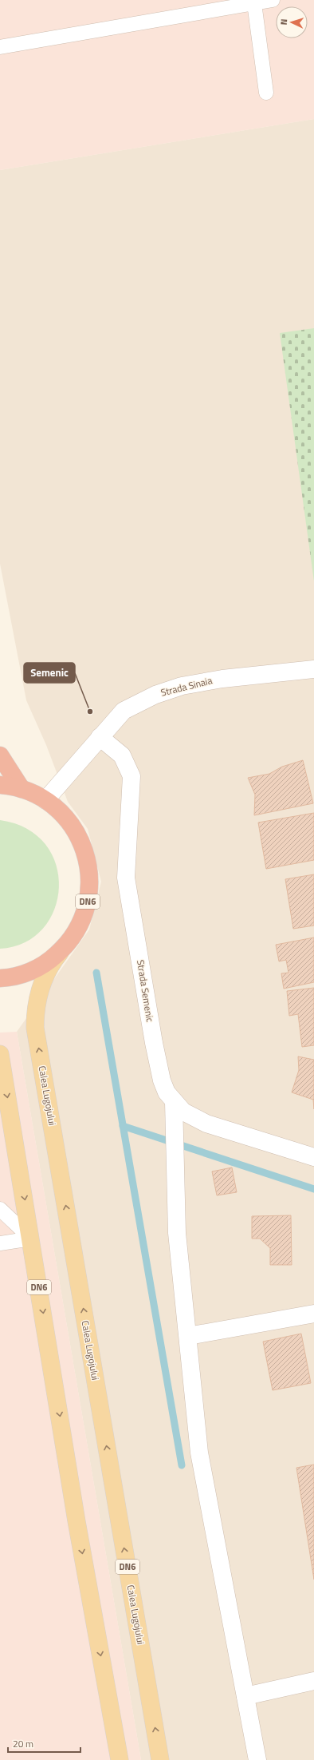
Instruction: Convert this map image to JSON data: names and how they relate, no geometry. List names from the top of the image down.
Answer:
{
  "streets": {
    "highway": ["DN6"],
    "main road": ["Calea Lugojului"],
    "street": ["Strada Sinaia", "Strada Semenic"]
  },
  "crossings": [
    ["Strada Sinaia", "DN6"],
    ["Strada Sinaia", "Strada Semenic"],
    ["DN6", "Calea Lugojului"]
  ],
  "places": ["Semenic"],
  "scale_bar": "20 m",
  "north": "left"
}
